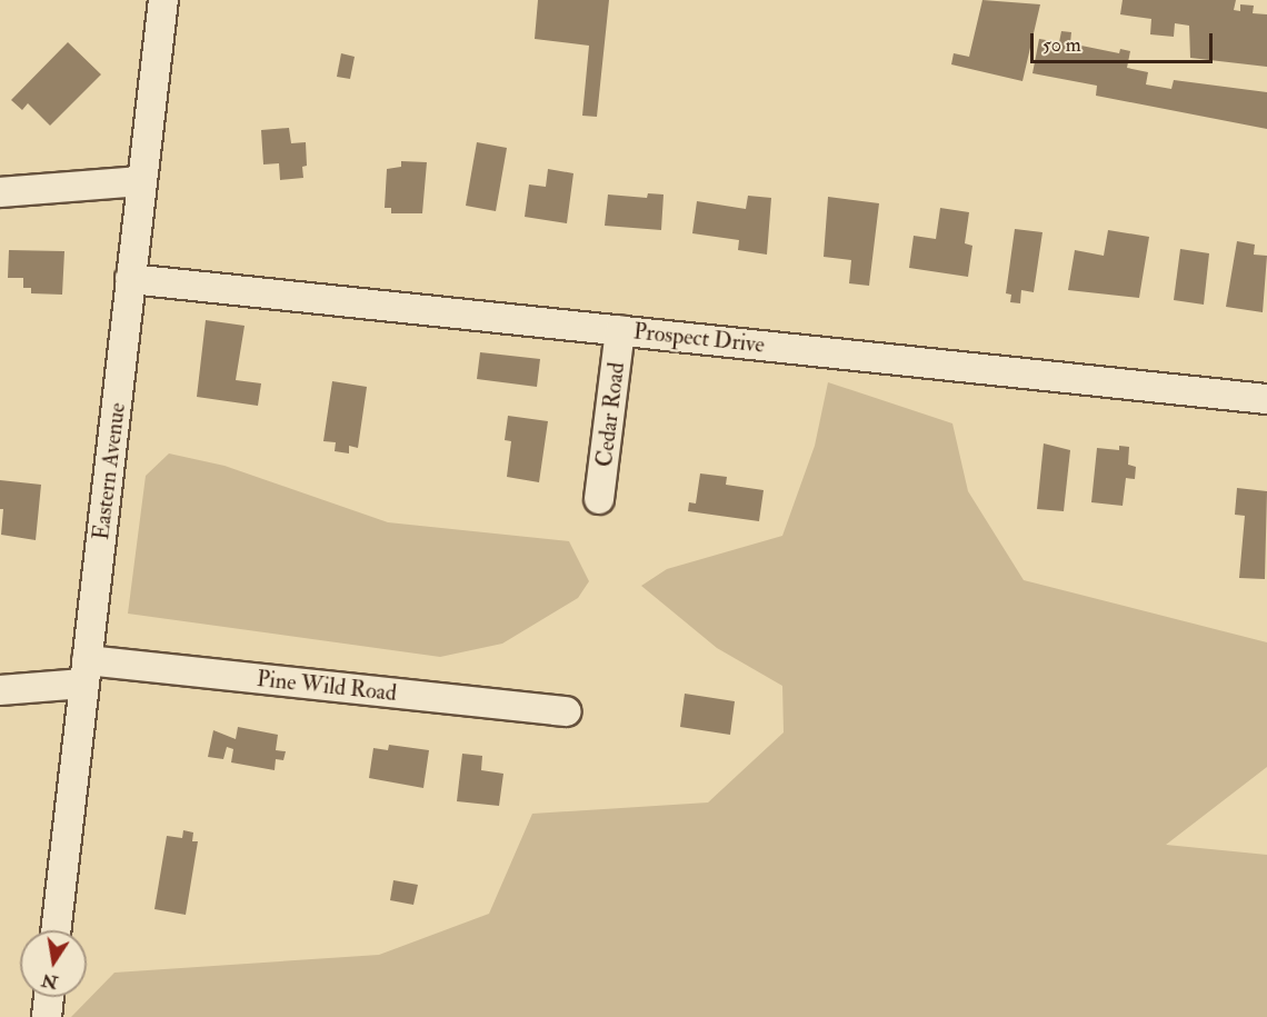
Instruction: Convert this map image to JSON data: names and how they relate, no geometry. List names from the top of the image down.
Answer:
{
  "streets": {
    "street": [
      "Prospect Drive",
      "Cedar Road",
      "Eastern Avenue",
      "Pine Wild Road"
    ]
  },
  "crossings": [
    ["Prospect Drive", "Cedar Road"],
    ["Prospect Drive", "Eastern Avenue"],
    ["Eastern Avenue", "Pine Wild Road"]
  ],
  "scale_bar": "50 m",
  "north": "bottom"
}
